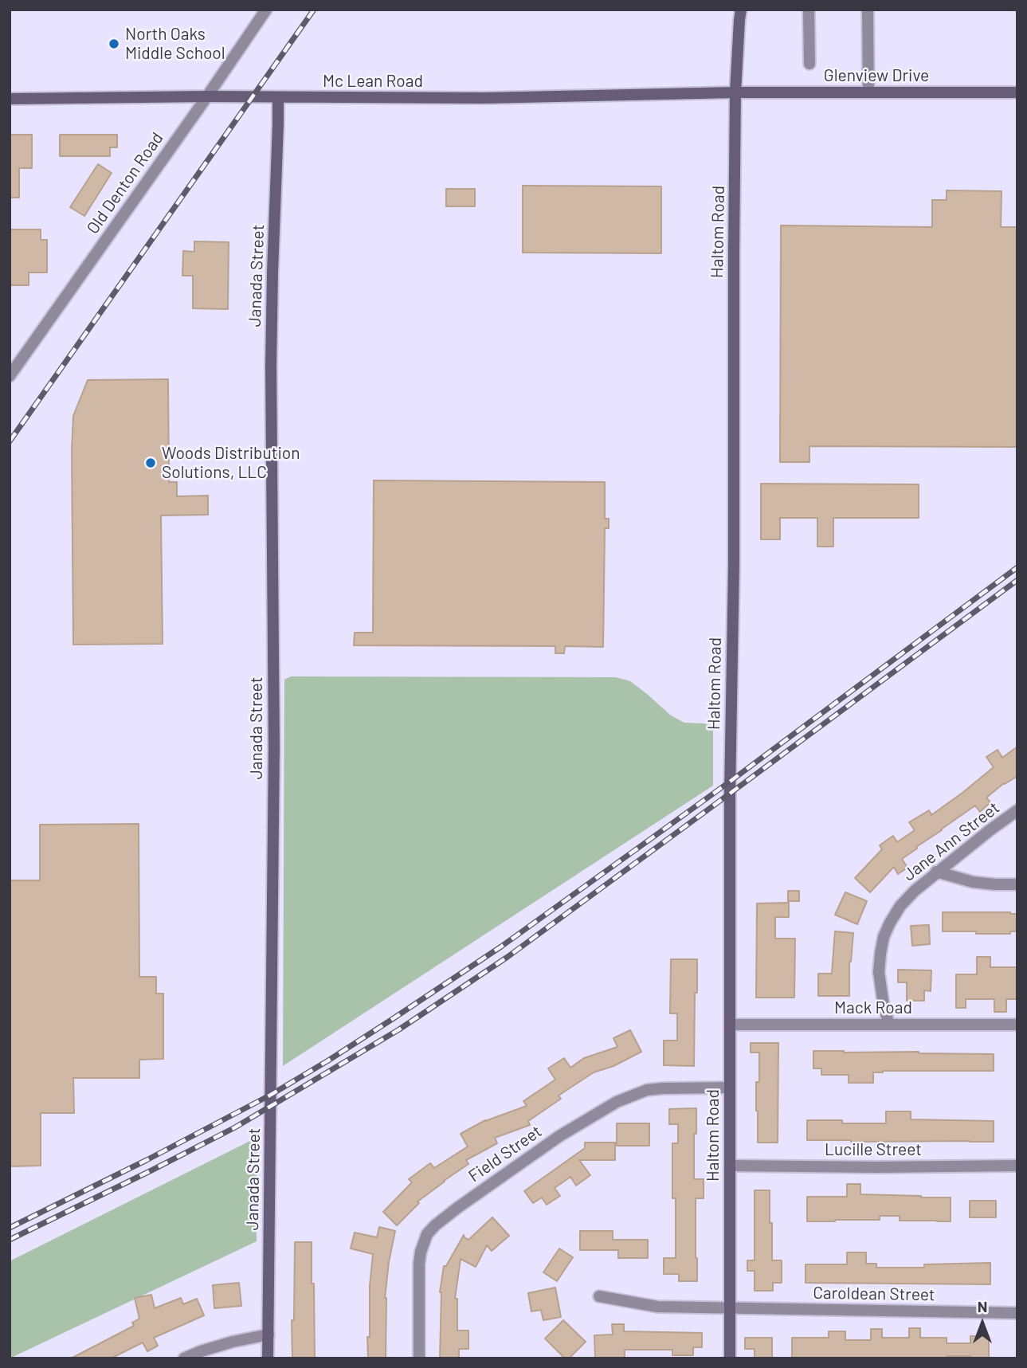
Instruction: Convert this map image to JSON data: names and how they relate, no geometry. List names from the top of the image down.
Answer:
{
  "streets": {
    "main road": [
      "Glenview Drive",
      "Mc Lean Road",
      "Haltom Road",
      "Janada Street"
    ],
    "street": [
      "Old Denton Road",
      "Jane Ann Street",
      "Mack Road",
      "Lucille Street",
      "Field Street",
      "Caroldean Street"
    ]
  },
  "crossings": [
    ["Glenview Drive", "Mc Lean Road"],
    ["Glenview Drive", "Haltom Road"],
    ["Mc Lean Road", "Old Denton Road"],
    ["Mc Lean Road", "Haltom Road"],
    ["Mc Lean Road", "Janada Street"],
    ["Haltom Road", "Mack Road"],
    ["Haltom Road", "Lucille Street"],
    ["Haltom Road", "Field Street"],
    ["Haltom Road", "Caroldean Street"],
    ["Jane Ann Street", "Mack Road"]
  ],
  "places": ["North Oaks Middle School", "Woods Distribution Solutions, LLC"],
  "north": "top"
}
